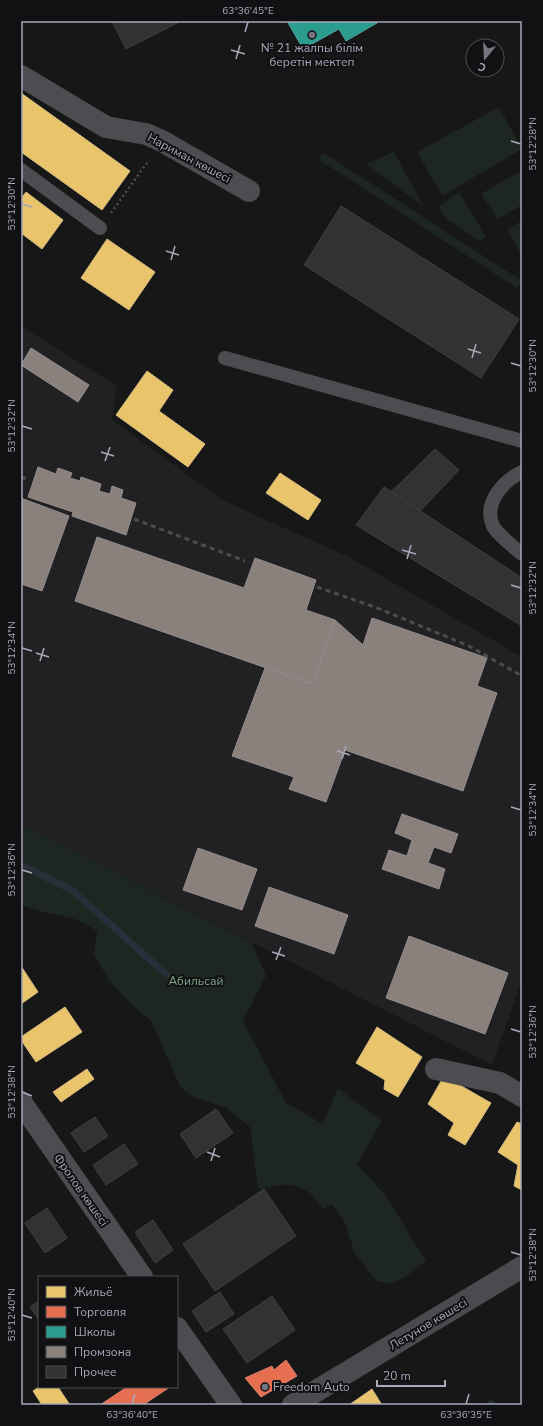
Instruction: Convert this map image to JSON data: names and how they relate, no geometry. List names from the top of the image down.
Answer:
{
  "streets": {
    "street": ["Нариман көшесі", "Фролов көшесі", "Летунов көшесі"]
  },
  "parks": ["Абильсай"],
  "places": ["№ 21 жалпы білім беретін мектеп", "Freedom Auto"],
  "legend": [
    "Жильё",
    "Торговля",
    "Школы",
    "Промзона",
    "Прочее"
  ],
  "scale_bar": "20 m",
  "north": "bottom",
  "coordinates": [
    "63°36'45\"E",
    "53°12'28\"N",
    "53°12'30\"N",
    "53°12'32\"N",
    "53°12'34\"N",
    "53°12'36\"N",
    "53°12'38\"N",
    "53°12'40\"N",
    "63°36'40\"E",
    "63°36'35\"E"
  ]
}
